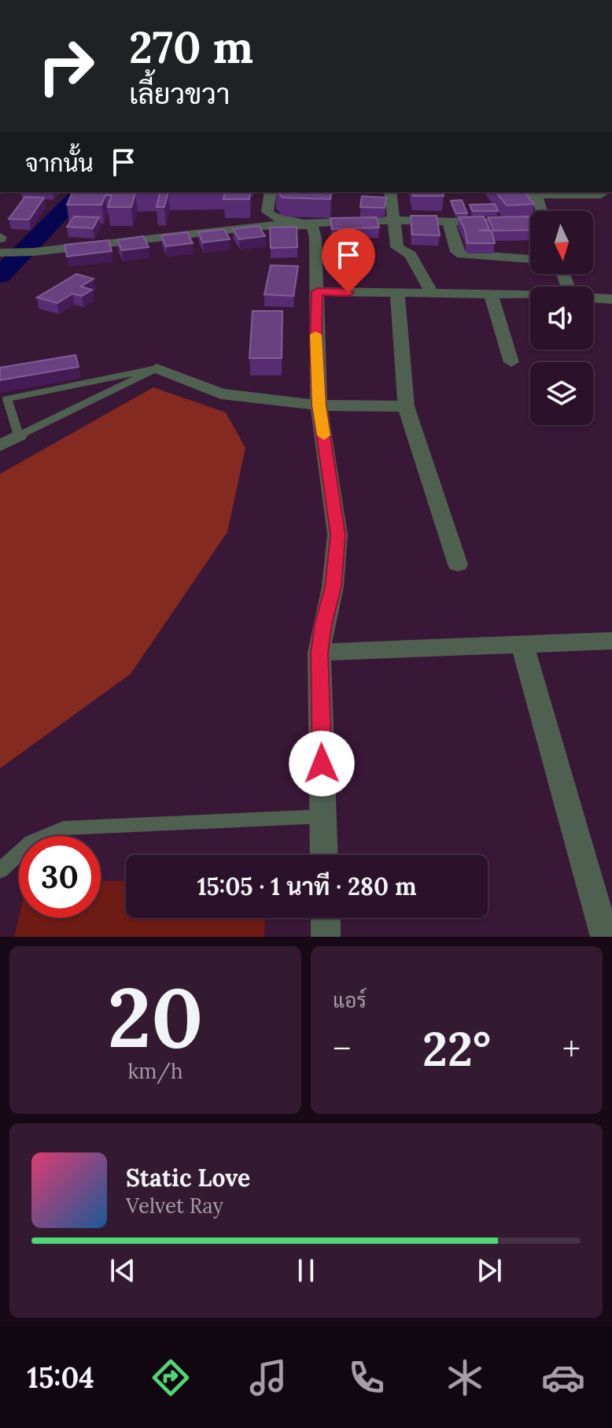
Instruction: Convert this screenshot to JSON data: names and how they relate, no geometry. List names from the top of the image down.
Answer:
{
  "north": "bottom",
  "page": {
    "turn": ["270 m", "เลี้ยวขวา"],
    "then": "จากนั้น",
    "limit": "30",
    "trip": "15:05 · 1 นาที · 280 m",
    "tile": [
      ["20", "km/h"],
      "แอร์"
    ],
    "heat": ["−", "22°", "+"],
    "song": ["Static Love", "Velvet Ray"],
    "tabs": "15:04"
  }
}
